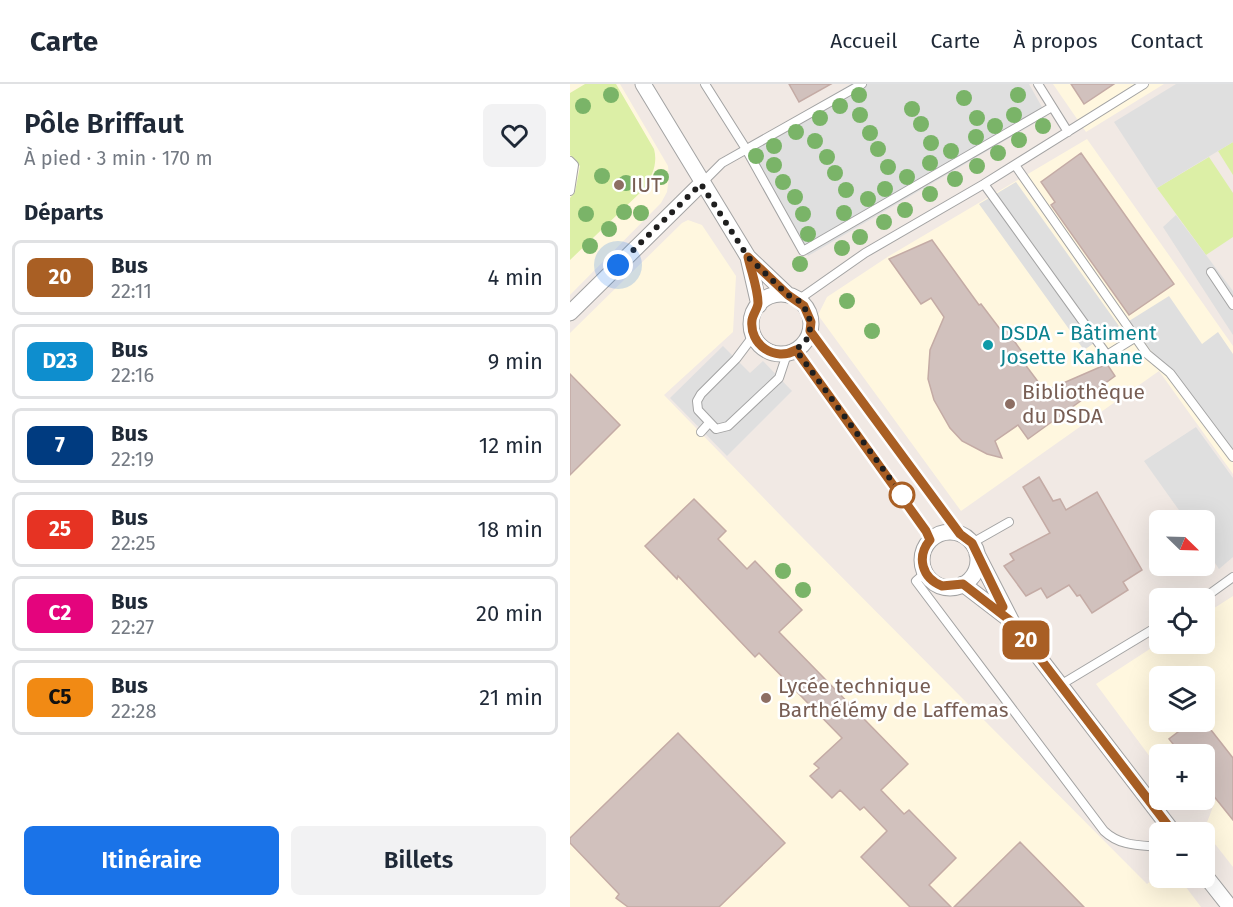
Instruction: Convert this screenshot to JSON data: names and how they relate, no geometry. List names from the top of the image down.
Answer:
{
  "places": [
    "IUT",
    "DSDA - Bâtiment Josette Kahane",
    "Bibliothèque du DSDA",
    "Lycée technique Barthélémy de Laffemas"
  ],
  "lines": ["bus line 20"],
  "north": "bottom right",
  "page": {
    "header": "Carte",
    "nav": [
      "Accueil",
      "Carte",
      "À propos",
      "Contact"
    ],
    "heading": [
      ["Pôle Briffaut", "À pied · 3 min · 170 m"],
      "Départs"
    ],
    "on_map": "20",
    "list": [
      {
        "mark": "20",
        "name": "Bus",
        "note": "22:11",
        "value": "4 min"
      },
      {
        "mark": "D23",
        "name": "Bus",
        "note": "22:16",
        "value": "9 min"
      },
      {
        "mark": "7",
        "name": "Bus",
        "note": "22:19",
        "value": "12 min"
      },
      {
        "mark": "25",
        "name": "Bus",
        "note": "22:25",
        "value": "18 min"
      },
      {
        "mark": "C2",
        "name": "Bus",
        "note": "22:27",
        "value": "20 min"
      },
      {
        "mark": "C5",
        "name": "Bus",
        "note": "22:28",
        "value": "21 min"
      }
    ],
    "map_buttons": ["+", "−"],
    "buttons": ["Itinéraire", "Billets"]
  }
}
